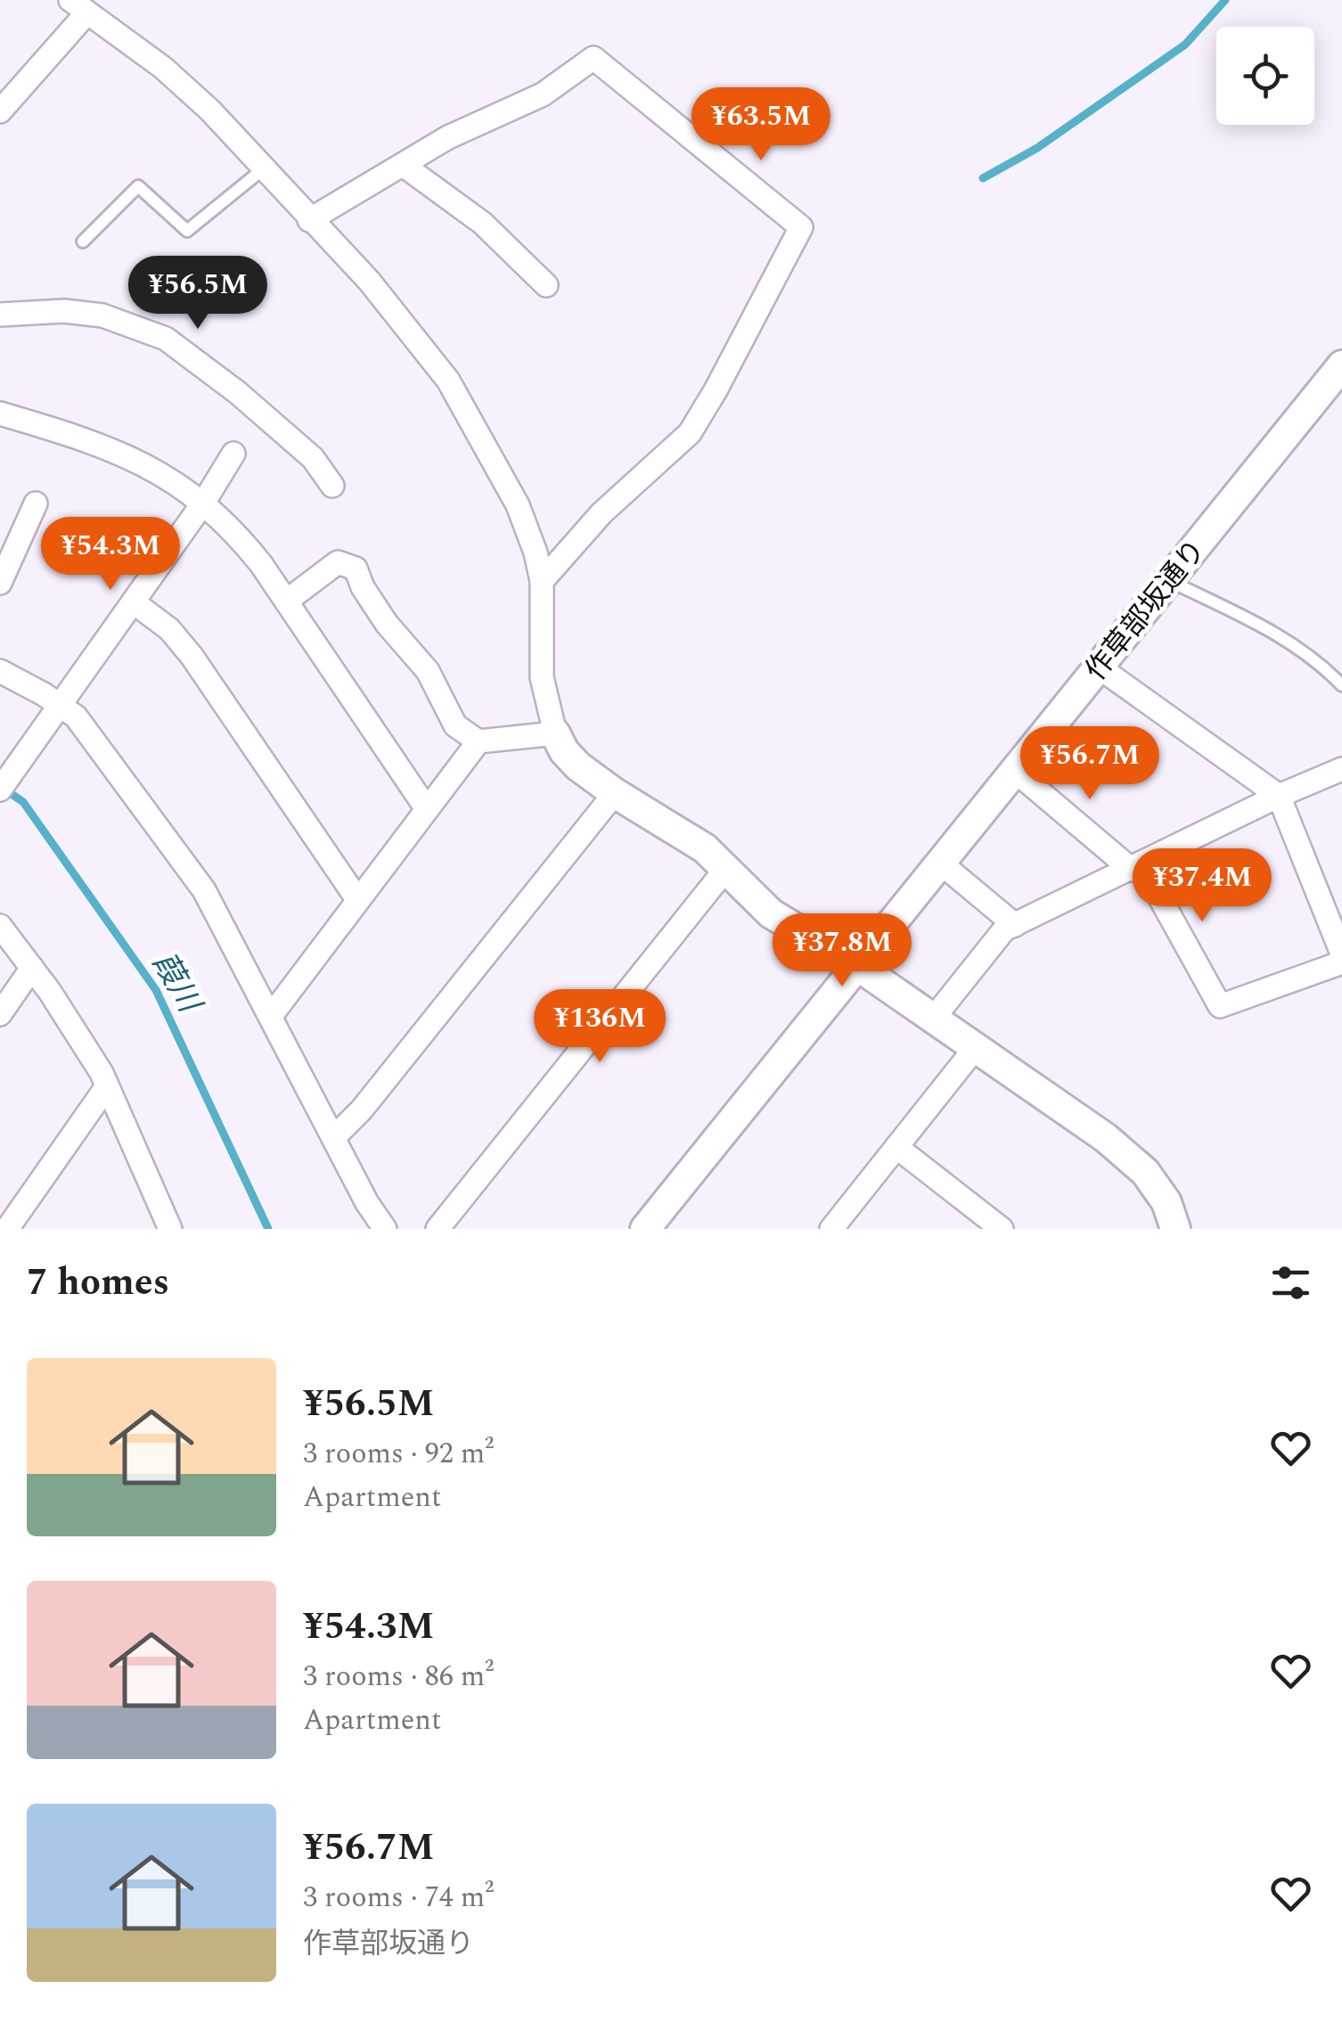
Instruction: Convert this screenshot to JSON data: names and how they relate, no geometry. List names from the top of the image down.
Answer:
{
  "streets": {
    "street": ["作草部坂通り"]
  },
  "water": ["葭川"],
  "page": {
    "price": [
      "¥63.5M",
      "¥56.5M",
      "¥54.3M",
      "¥56.7M",
      "¥37.4M",
      "¥37.8M",
      "¥136M"
    ],
    "heading": "7 homes",
    "list": [
      {
        "name": "¥56.5M",
        "note": "3 rooms · 92 m² · Apartment"
      },
      {
        "name": "¥54.3M",
        "note": "3 rooms · 86 m² · Apartment"
      },
      {
        "name": "¥56.7M",
        "note": "3 rooms · 74 m² · 作草部坂通り"
      }
    ]
  }
}
